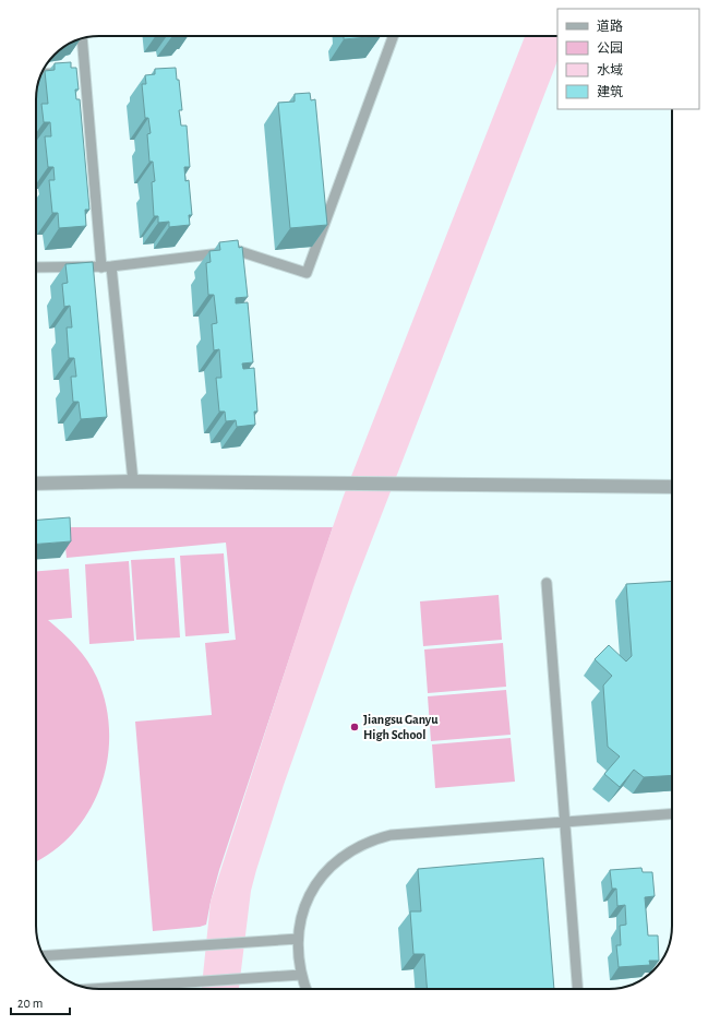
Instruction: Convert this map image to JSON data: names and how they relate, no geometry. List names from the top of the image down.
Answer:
{
  "places": ["Jiangsu Ganyu High School"],
  "legend": [
    "道路",
    "公园",
    "水域",
    "建筑"
  ],
  "scale_bar": "20 m"
}
